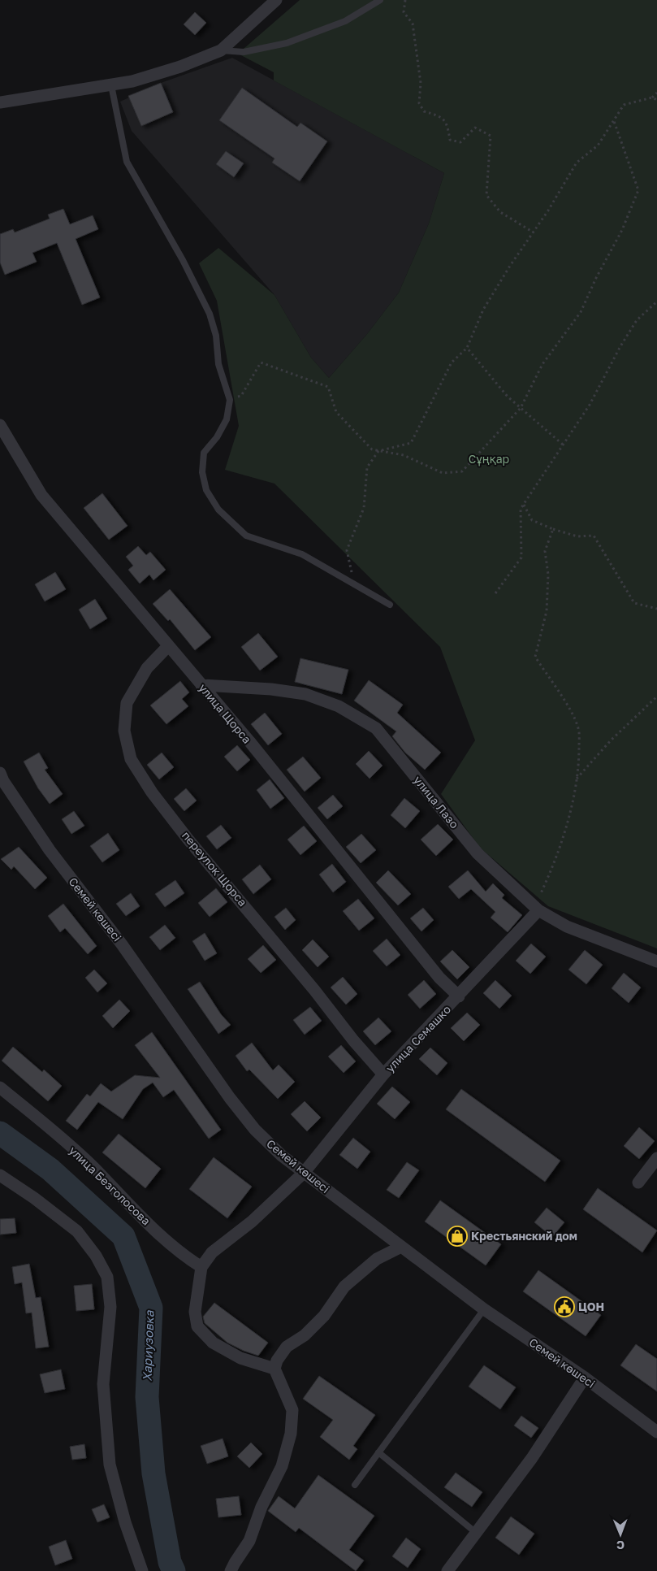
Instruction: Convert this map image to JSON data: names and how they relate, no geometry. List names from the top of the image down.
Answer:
{
  "streets": {
    "street": [
      "улица Щорса",
      "улица Лазо",
      "переулок Щорса",
      "Семей көшесі",
      "улица Семашко",
      "улица Безголосова"
    ]
  },
  "crossings": [
    ["улица Щорса", "улица Лазо"],
    ["улица Щорса", "переулок Щорса"],
    ["улица Щорса", "улица Семашко"],
    ["улица Лазо", "улица Семашко"],
    ["переулок Щорса", "улица Семашко"],
    ["Семей көшесі", "улица Семашко"]
  ],
  "water": ["Хариузовка"],
  "parks": ["Сұңқар"],
  "places": {
    "shop": ["Крестьянский дом"],
    "public building": ["ЦОН"]
  },
  "north": "bottom"
}
